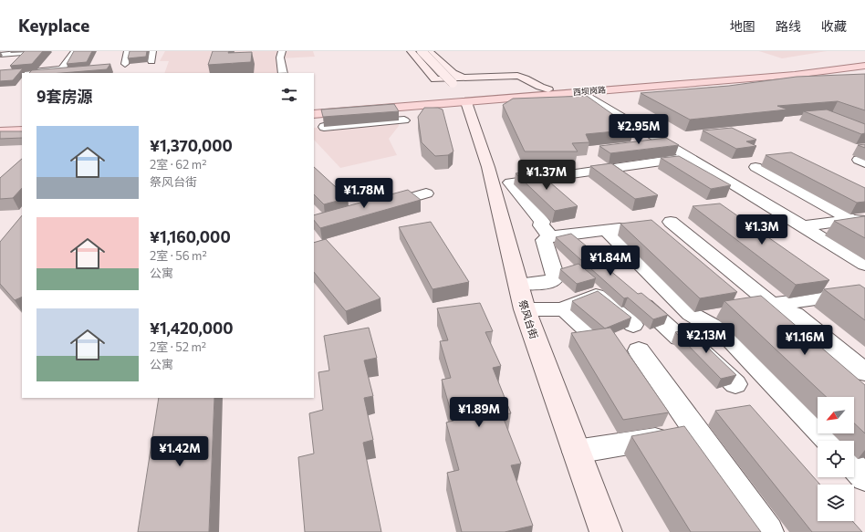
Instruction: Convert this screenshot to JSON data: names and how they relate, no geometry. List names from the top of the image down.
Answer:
{
  "streets": {
    "main road": ["西坝岗路", "祭风台街"]
  },
  "crossings": [
    ["西坝岗路", "祭风台街"]
  ],
  "north": "bottom left",
  "page": {
    "header": "Keyplace",
    "nav": ["地图", "路线", "收藏"],
    "heading": "9套房源",
    "price": [
      "¥2.95M",
      "¥1.37M",
      "¥1.78M",
      "¥1.3M",
      "¥1.84M",
      "¥2.13M",
      "¥1.16M",
      "¥1.89M",
      "¥1.42M"
    ],
    "list": [
      {
        "name": "¥1,370,000",
        "note": "2室 · 62 m² · 祭风台街"
      },
      {
        "name": "¥1,160,000",
        "note": "2室 · 56 m² · 公寓"
      },
      {
        "name": "¥1,420,000",
        "note": "2室 · 52 m² · 公寓"
      }
    ]
  }
}
